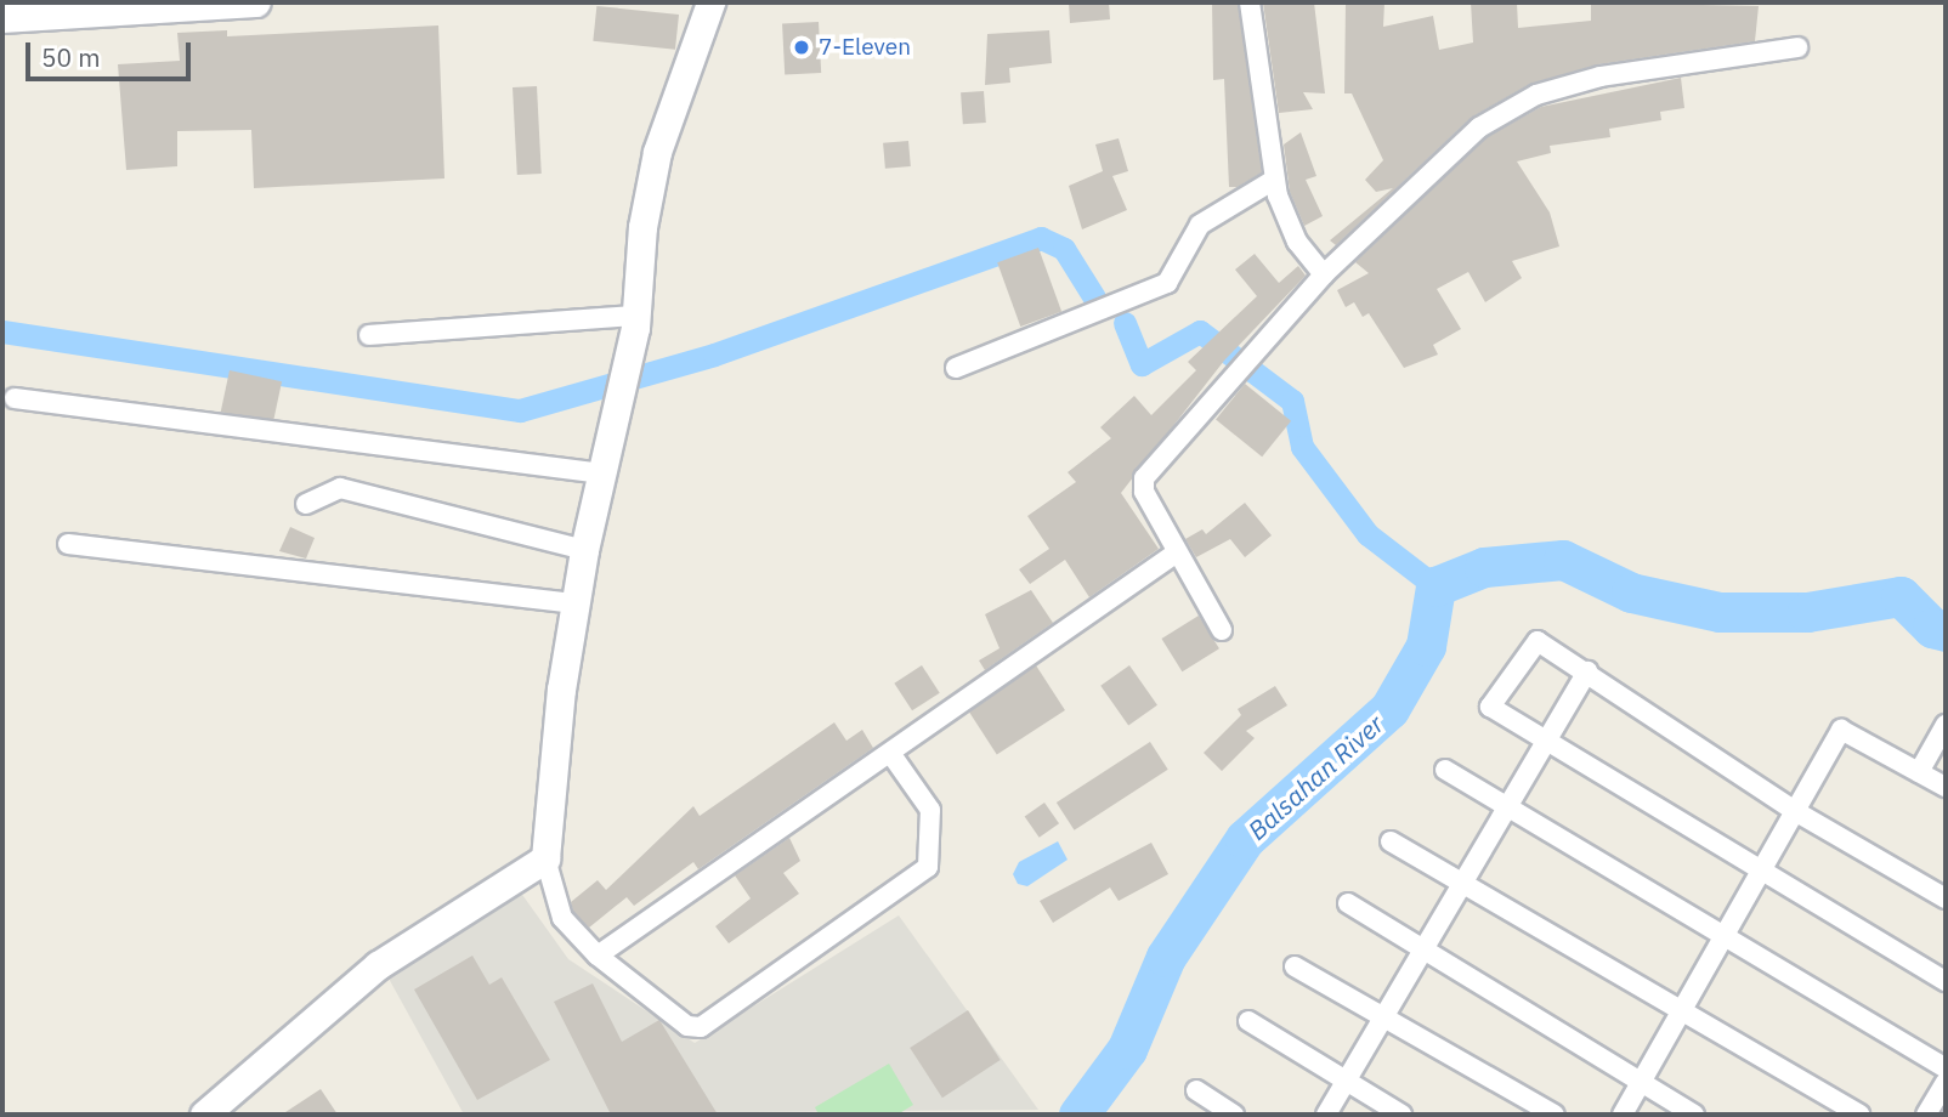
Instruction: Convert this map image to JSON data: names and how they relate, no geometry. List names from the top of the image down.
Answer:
{
  "water": ["Balsahan River"],
  "places": ["7-Eleven"],
  "scale_bar": "50 m"
}
